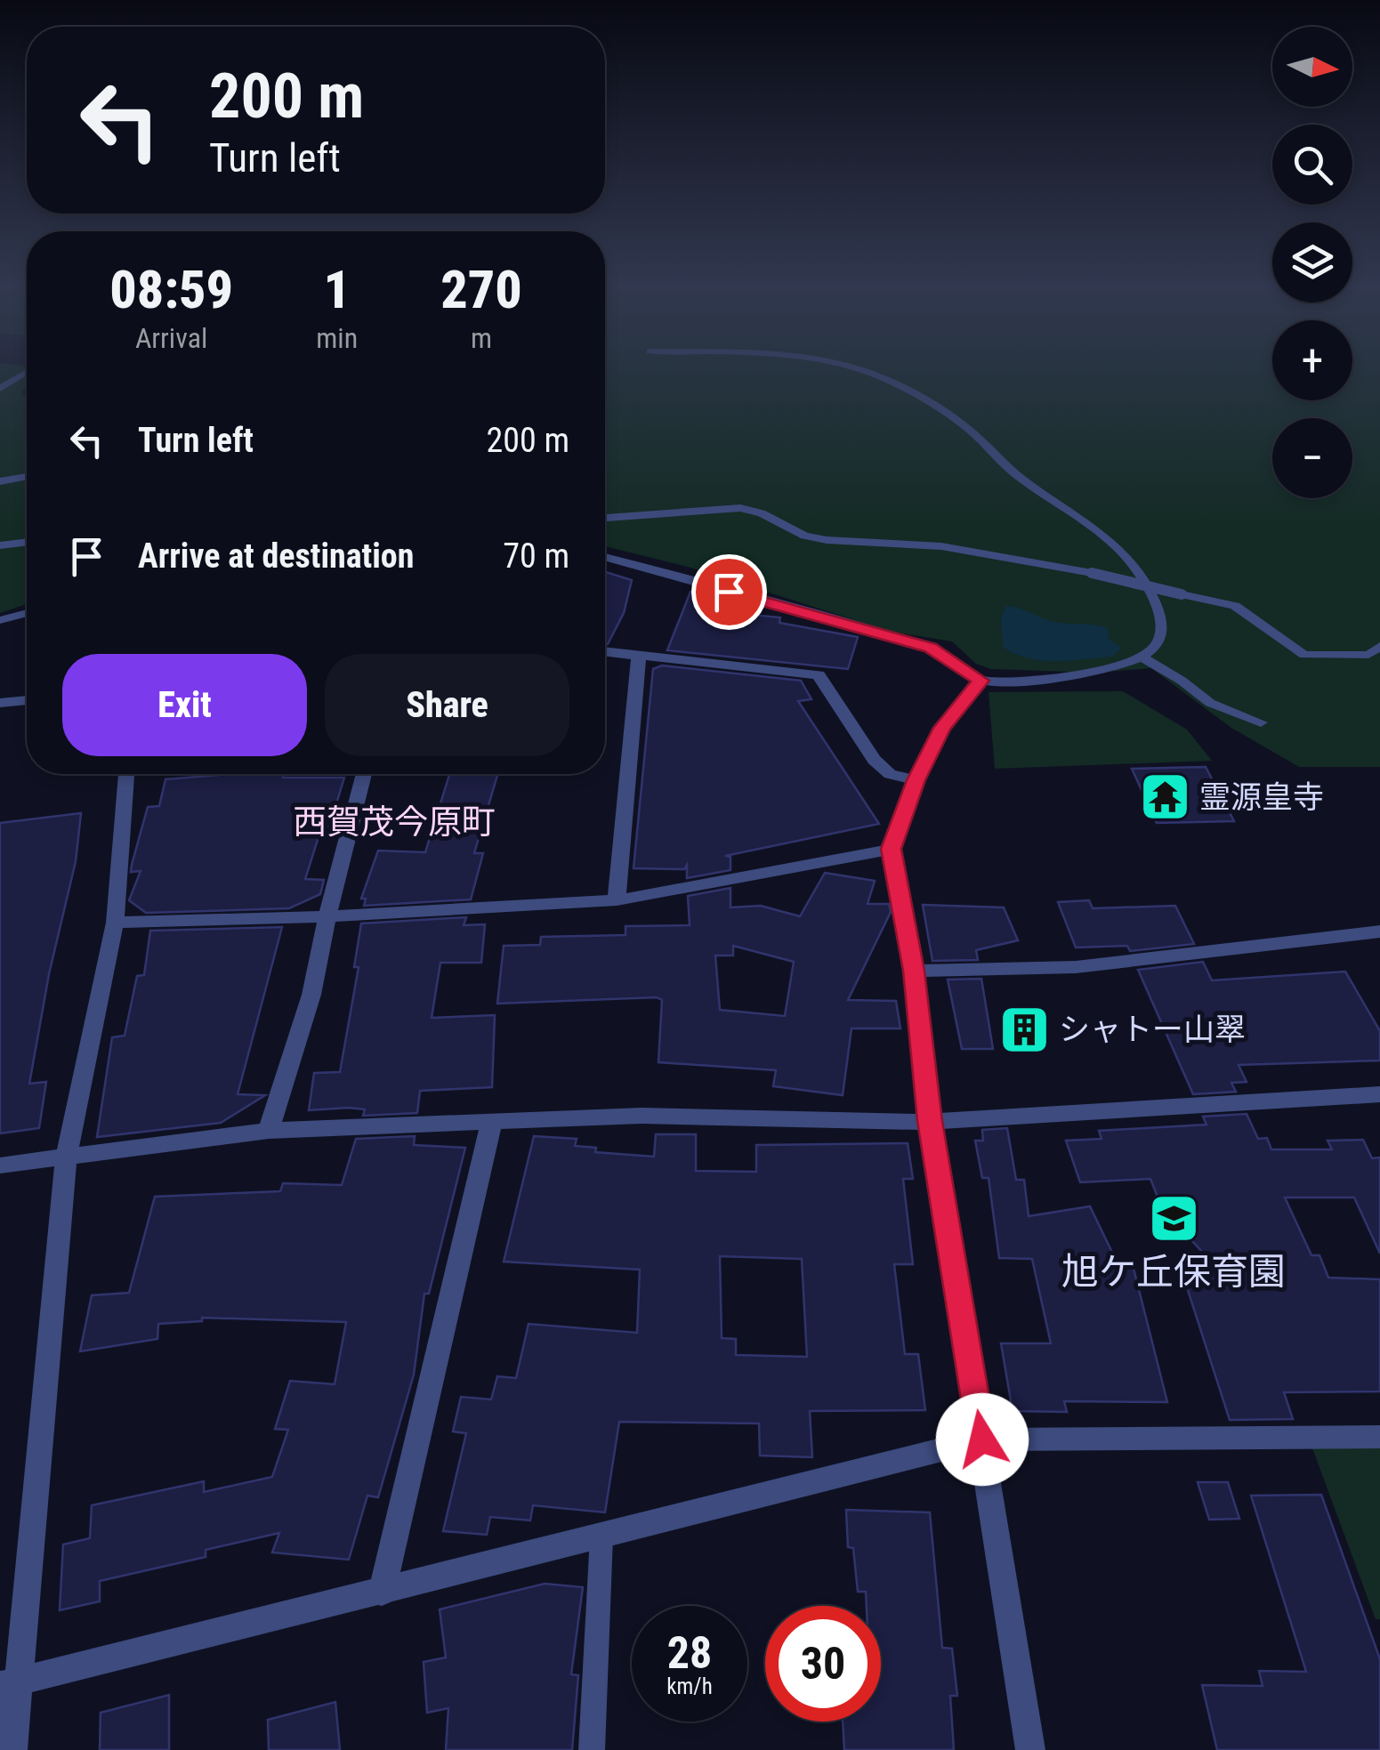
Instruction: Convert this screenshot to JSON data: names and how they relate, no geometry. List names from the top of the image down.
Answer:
{
  "districts": ["西賀茂今原町"],
  "places": {
    "temple": ["霊源皇寺"],
    "building": ["シャトー山翠"],
    "school or university": ["旭ケ丘保育園"]
  },
  "north": "right",
  "page": {
    "map_buttons": ["+", "−"],
    "turn": ["200 m", "Turn left"],
    "eta": [
      "08:59",
      "Arrival",
      "1",
      "min",
      "270",
      "m"
    ],
    "list": [
      {
        "name": "Turn left",
        "value": "200 m"
      },
      {
        "name": "Arrive at destination",
        "value": "70 m"
      }
    ],
    "buttons": ["Exit", "Share"],
    "speed": "28 km/h",
    "limit": "30"
  }
}
